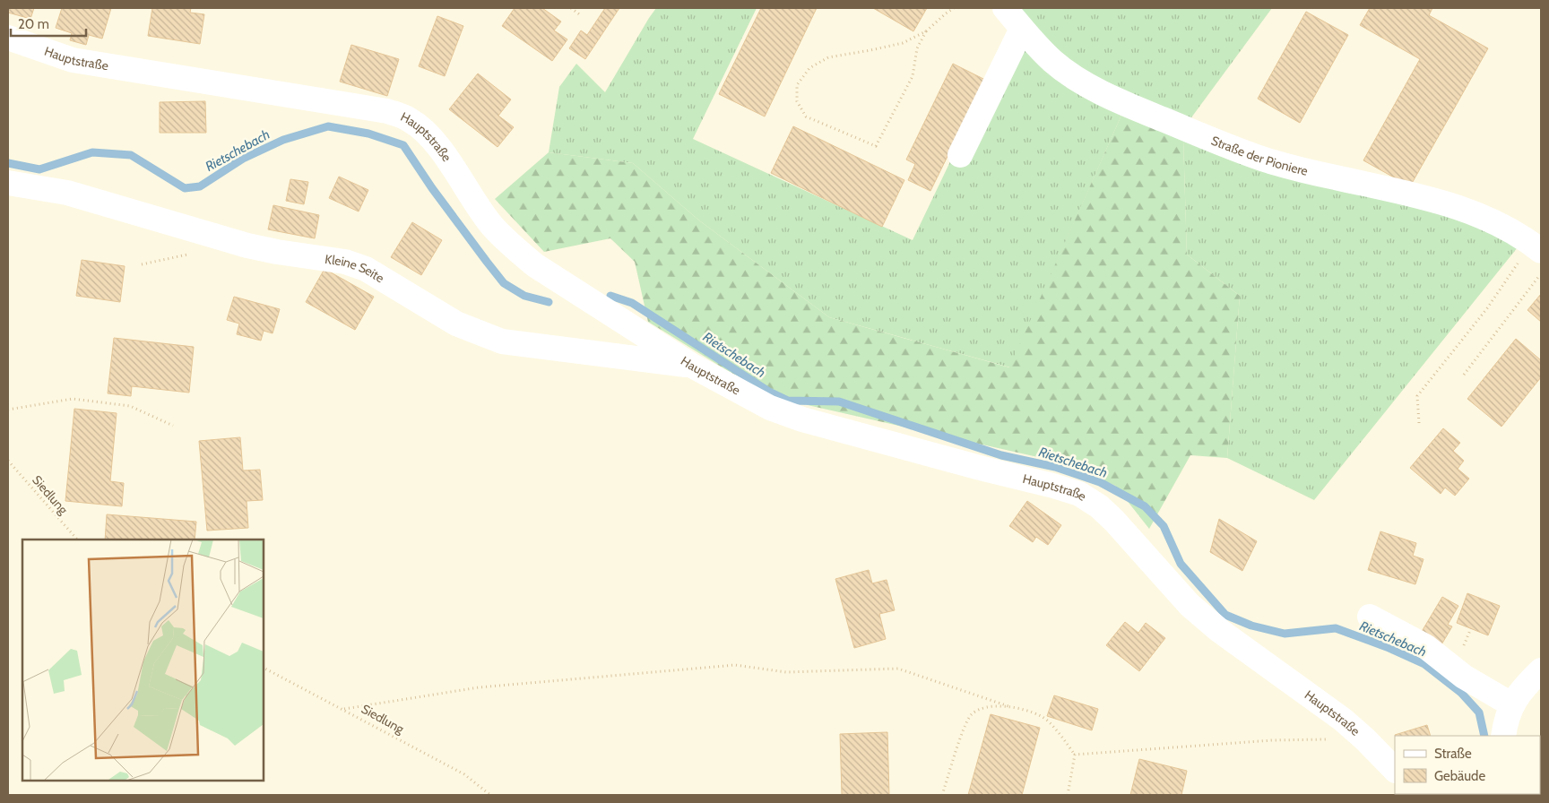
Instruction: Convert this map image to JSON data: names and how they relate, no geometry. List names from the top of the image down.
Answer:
{
  "streets": {
    "street": ["Hauptstraße", "Straße der Pioniere", "Kleine Seite"],
    "path": ["Siedlung"]
  },
  "crossings": [
    ["Hauptstraße", "Kleine Seite"]
  ],
  "water": ["Rietschebach"],
  "legend": ["Straße", "Gebäude"],
  "scale_bar": "20 m"
}
